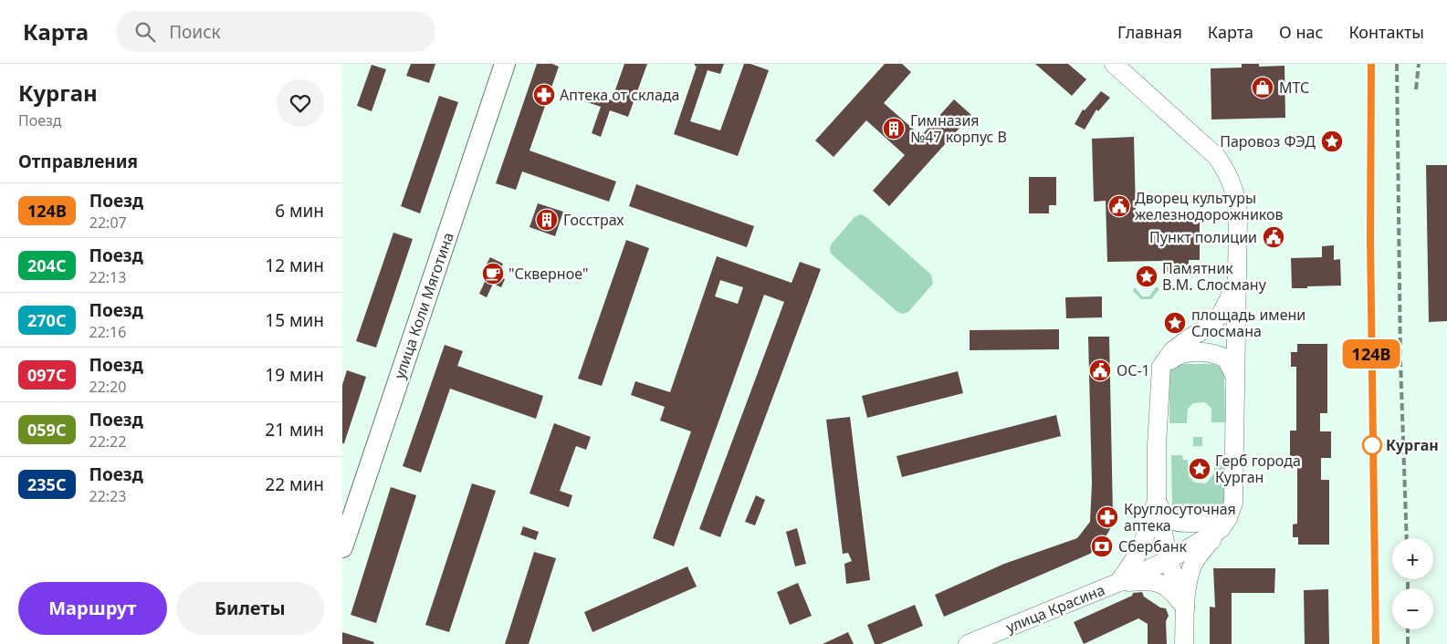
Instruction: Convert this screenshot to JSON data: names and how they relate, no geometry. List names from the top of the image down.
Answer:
{
  "streets": {
    "main road": ["улица Коли Мяготина", "улица Красина"]
  },
  "places": {
    "shop": ["МТС"],
    "pharmacy": ["Аптека от склада", "Круглосуточная аптека"],
    "building": ["Гимназия №47 корпус В", "Госстрах"],
    "place": [
      "Паровоз ФЭД",
      "Памятник В.М. Слосману",
      "площадь имени Слосмана",
      "Герб города Курган"
    ],
    "public building": ["Дворец культуры железнодорожников", "Пункт полиции", "ОС-1"],
    "cafe": ["\"Скверное\""],
    "other": ["Курган"],
    "bank": ["Сбербанк"]
  },
  "page": {
    "header": "Карта",
    "search": "Поиск",
    "nav": [
      "Главная",
      "Карта",
      "О нас",
      "Контакты"
    ],
    "heading": [
      ["Курган", "Поезд"],
      "Отправления"
    ],
    "on_map": "124В",
    "list": [
      {
        "mark": "124В",
        "name": "Поезд",
        "note": "22:07",
        "value": "6 мин"
      },
      {
        "mark": "204С",
        "name": "Поезд",
        "note": "22:13",
        "value": "12 мин"
      },
      {
        "mark": "270С",
        "name": "Поезд",
        "note": "22:16",
        "value": "15 мин"
      },
      {
        "mark": "097С",
        "name": "Поезд",
        "note": "22:20",
        "value": "19 мин"
      },
      {
        "mark": "059С",
        "name": "Поезд",
        "note": "22:22",
        "value": "21 мин"
      },
      {
        "mark": "235С",
        "name": "Поезд",
        "note": "22:23",
        "value": "22 мин"
      }
    ],
    "map_buttons": ["+", "−"],
    "buttons": ["Маршрут", "Билеты"]
  }
}
